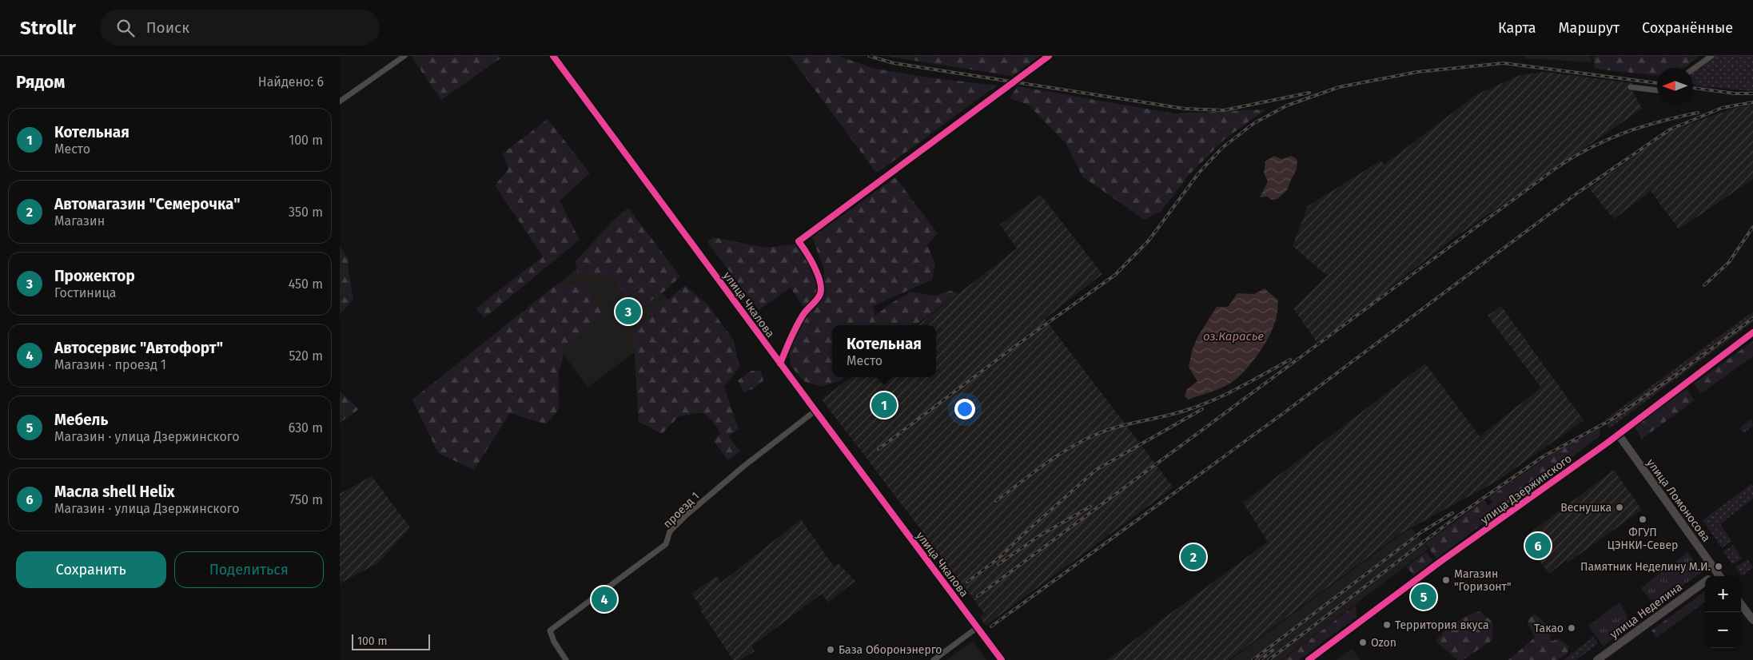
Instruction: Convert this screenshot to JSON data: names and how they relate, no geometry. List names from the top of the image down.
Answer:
{
  "streets": {
    "street": [
      "улица Чкалова",
      "улица Дзержинского",
      "улица Ломоносова",
      "проезд 1",
      "улица Неделина"
    ]
  },
  "crossings": [
    ["улица Чкалова", "проезд 1"],
    ["улица Дзержинского", "улица Ломоносова"],
    ["улица Ломоносова", "улица Неделина"]
  ],
  "water": ["оз.Карасье"],
  "places": [
    "Веснушка",
    "ФГУП ЦЭНКИ-Север",
    "Памятник Неделину М.И.",
    "Магазин \"Горизонт\"",
    "Территория вкуса",
    "Такао",
    "Ozon",
    "База Оборонэнерго"
  ],
  "scale_bar": "100 m",
  "north": "left",
  "page": {
    "header": "Strollr",
    "search": "Поиск",
    "nav": ["Карта", "Маршрут", "Сохранённые"],
    "heading": ["Рядом", "Найдено: 6"],
    "list": [
      {
        "mark": "1",
        "name": "Котельная",
        "note": "Место",
        "value": "100 m"
      },
      {
        "mark": "2",
        "name": "Автомагазин \"Семерочка\"",
        "note": "Магазин",
        "value": "350 m"
      },
      {
        "mark": "3",
        "name": "Прожектор",
        "note": "Гостиница",
        "value": "450 m"
      },
      {
        "mark": "4",
        "name": "Автосервис \"Автофорт\"",
        "note": "Магазин · проезд 1",
        "value": "520 m"
      },
      {
        "mark": "5",
        "name": "Мебель",
        "note": "Магазин · улица Дзержинского",
        "value": "630 m"
      },
      {
        "mark": "6",
        "name": "Масла shell Helix",
        "note": "Магазин · улица Дзержинского",
        "value": "750 m"
      }
    ],
    "pins": [
      "3",
      "1",
      "6",
      "2",
      "5",
      "4"
    ],
    "popup": ["Котельная", "Место"],
    "buttons": ["Сохранить", "Поделиться"],
    "map_buttons": ["+", "−"],
    "scale": "100 m"
  }
}
